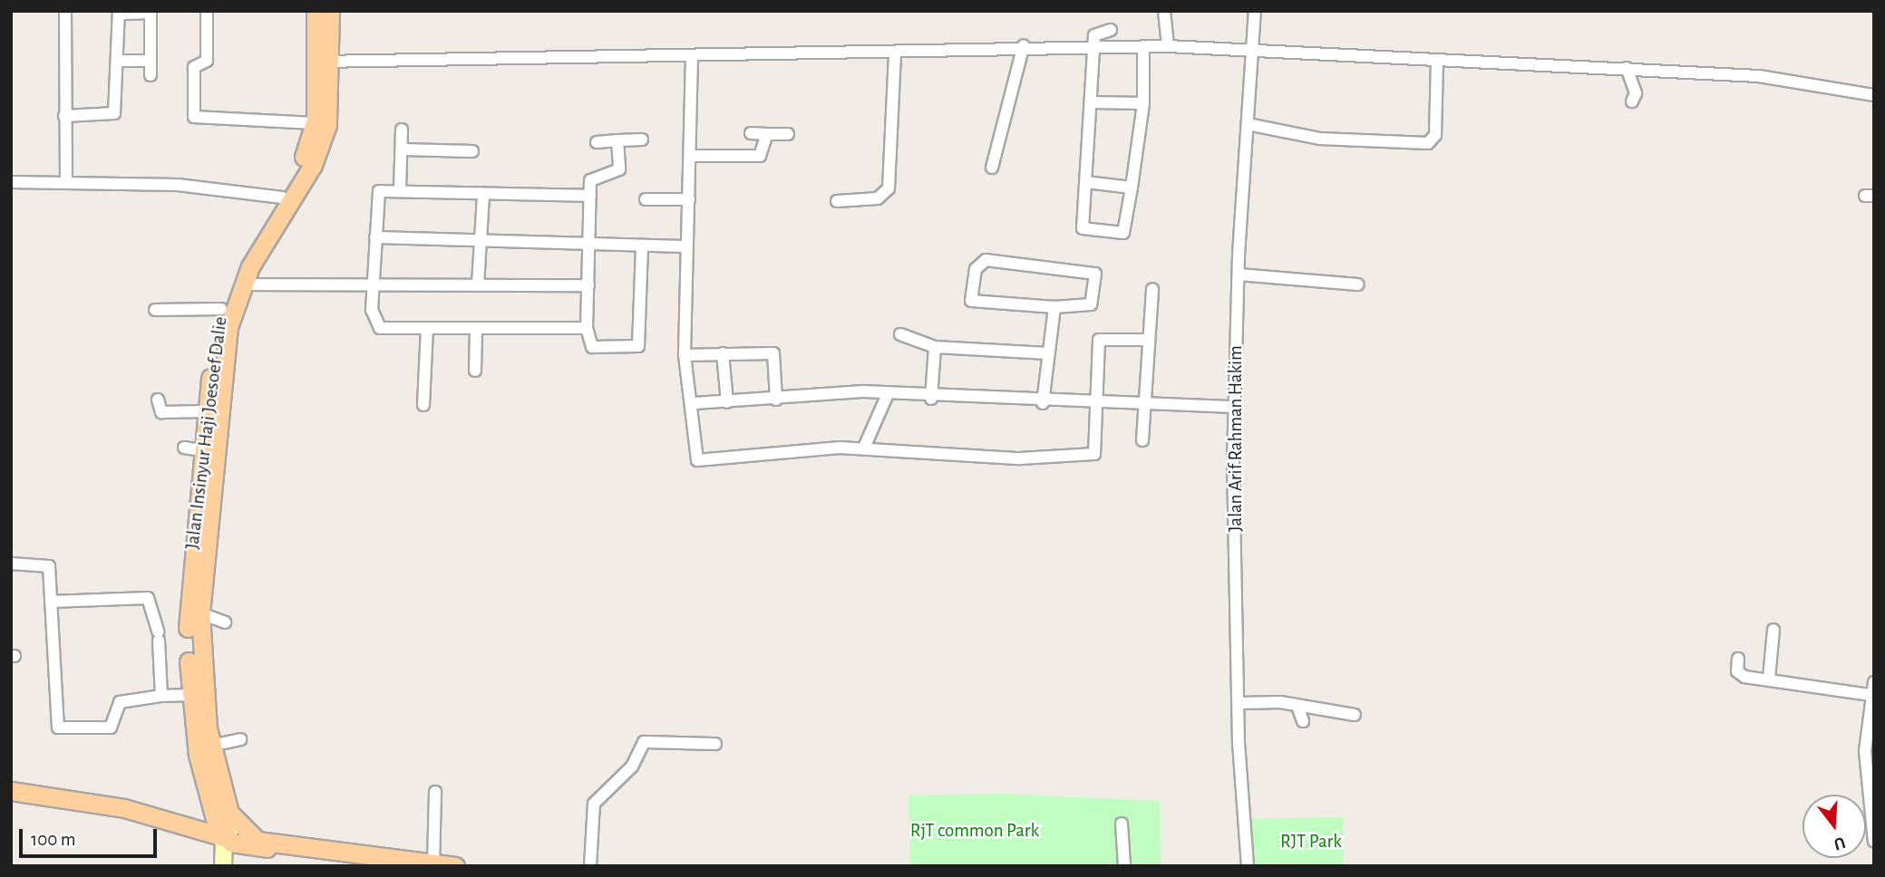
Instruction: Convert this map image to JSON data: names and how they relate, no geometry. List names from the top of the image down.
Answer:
{
  "streets": {
    "main road": ["Jalan Insinyur Haji Joesoef Dalie"],
    "street": ["Jalan Arif Rahman Hakim"]
  },
  "parks": ["RjT common Park", "RJT Park"],
  "scale_bar": "100 m",
  "north": "bottom"
}
